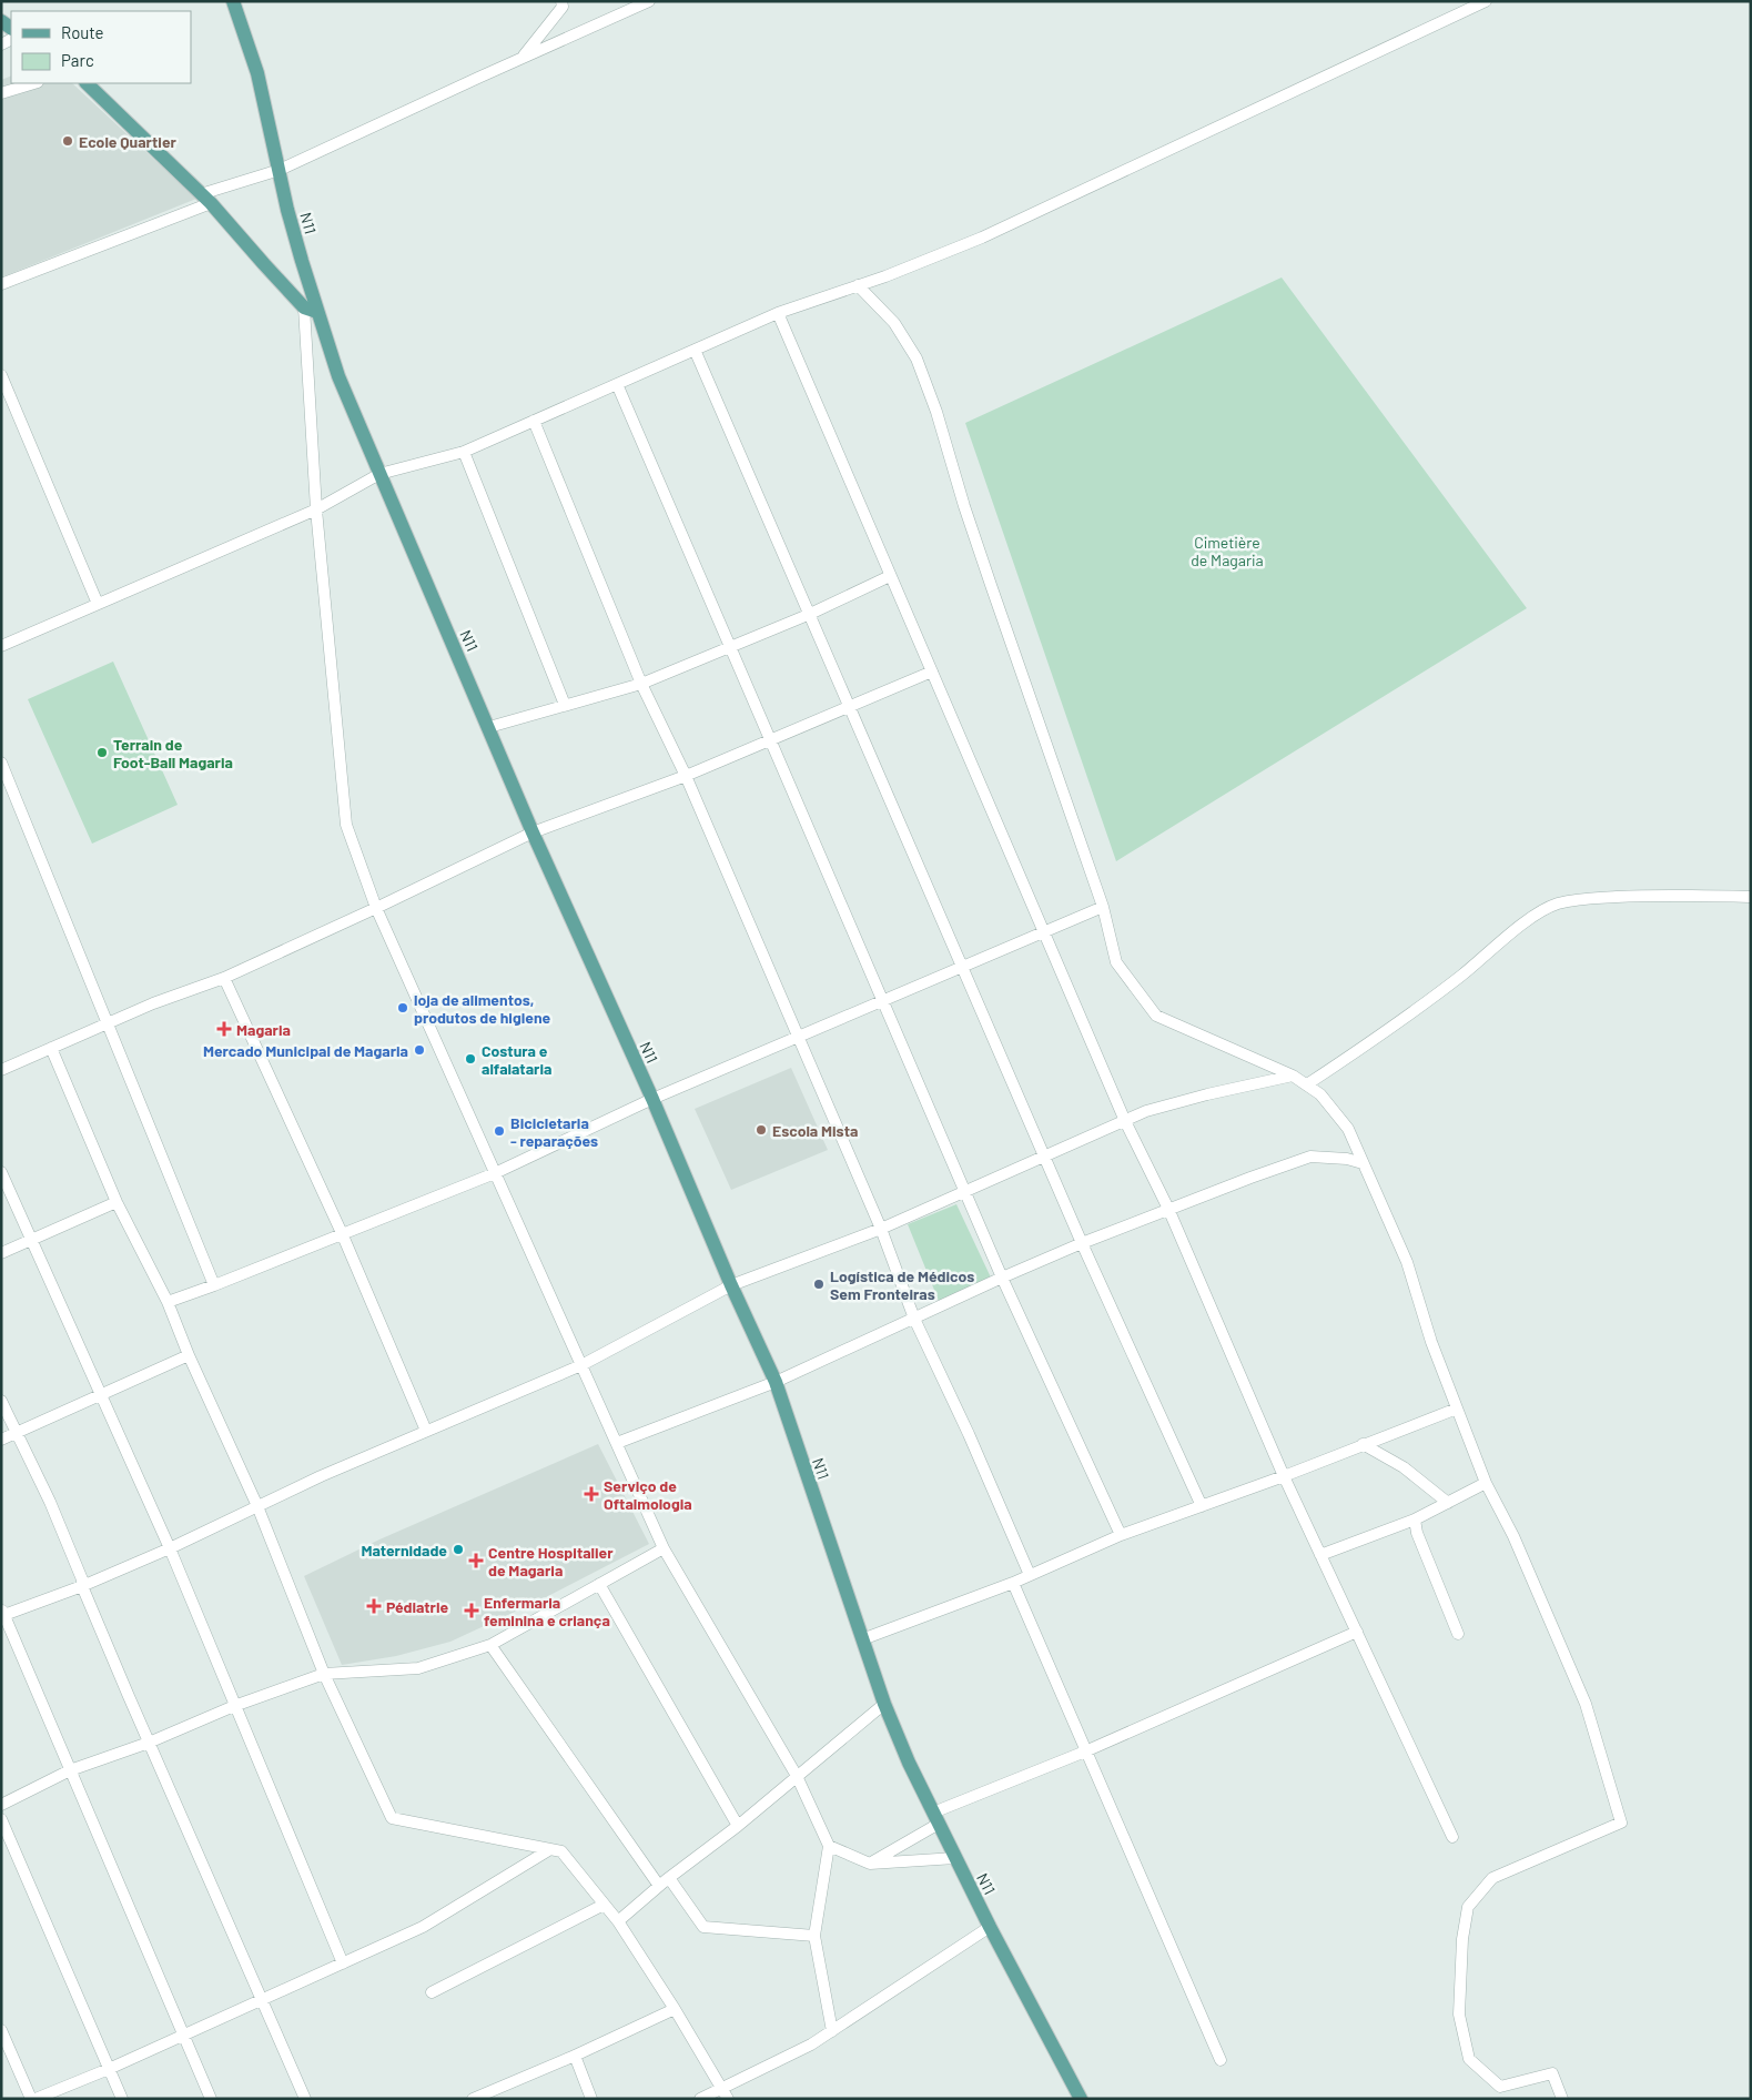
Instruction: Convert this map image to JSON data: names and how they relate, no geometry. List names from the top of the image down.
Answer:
{
  "streets": {
    "main road": ["N11"]
  },
  "parks": ["Cimetière de Magaria"],
  "places": {
    "other": [
      "Ecole Quartier",
      "Terrain de Foot-Ball Magaria",
      "loja de alimentos, produtos de higiene",
      "Mercado Municipal de Magaria",
      "Costura e alfaiataria",
      "Escola Mista",
      "Bicicletaria - reparações",
      "Logística de Médicos Sem Fronteiras",
      "Maternidade"
    ],
    "health": [
      "Magaria",
      "Serviço de Oftalmologia",
      "Centre Hospitalier de Magaria",
      "Pédiatrie",
      "Enfermaria feminina e criança"
    ]
  },
  "legend": ["Route", "Parc"]
}
